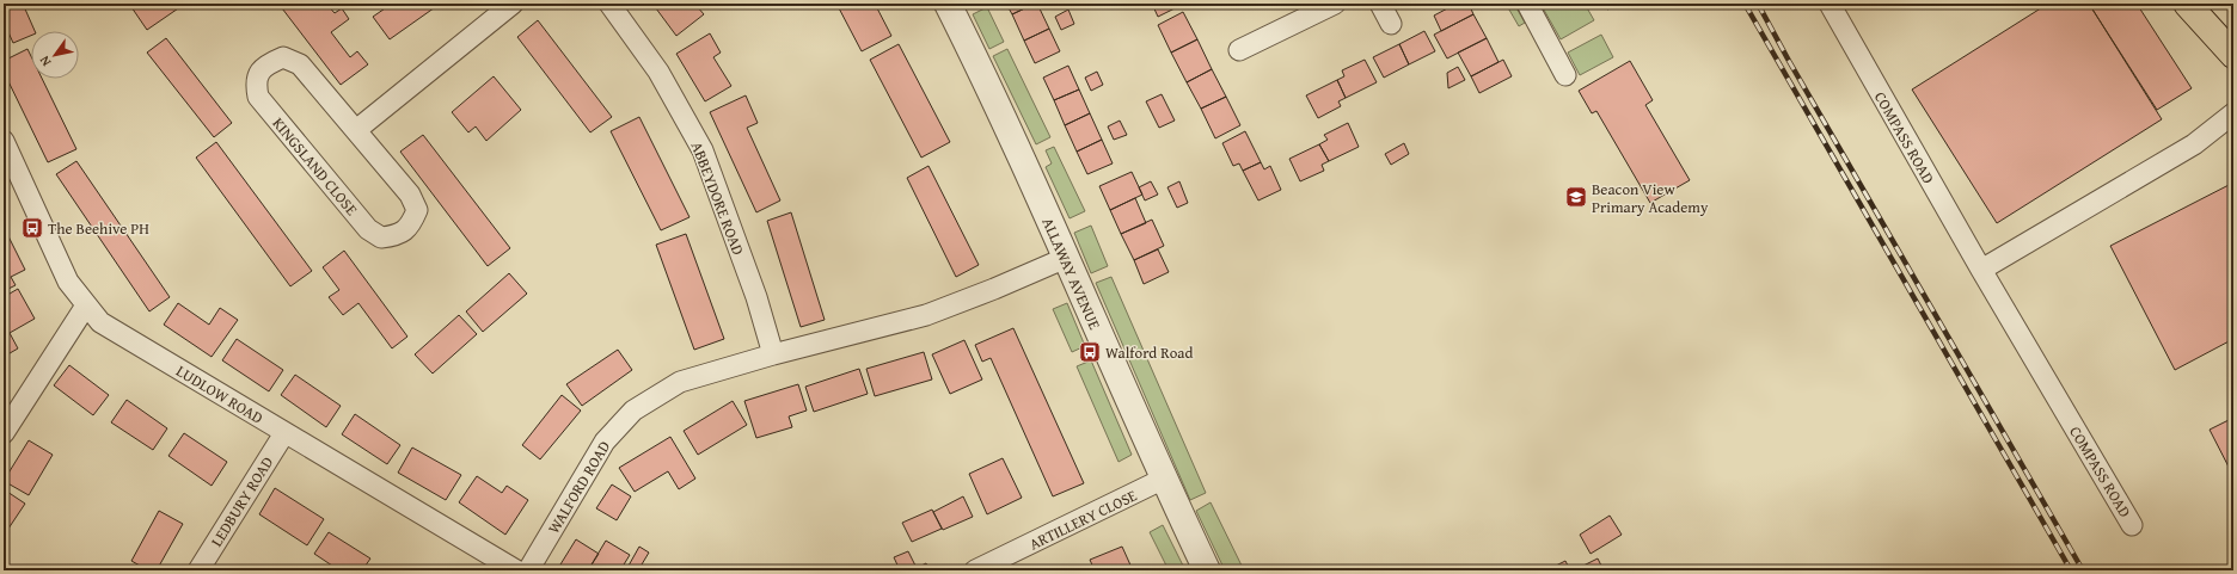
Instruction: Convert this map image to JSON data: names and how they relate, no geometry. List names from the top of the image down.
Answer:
{
  "streets": {
    "street": [
      "COMPASS ROAD",
      "KINGSLAND CLOSE",
      "ABBEYDORE ROAD",
      "ALLAWAY AVENUE",
      "LUDLOW ROAD",
      "WALFORD ROAD",
      "LEDBURY ROAD",
      "ARTILLERY CLOSE"
    ]
  },
  "crossings": [
    ["ABBEYDORE ROAD", "WALFORD ROAD"],
    ["ALLAWAY AVENUE", "WALFORD ROAD"],
    ["ALLAWAY AVENUE", "ARTILLERY CLOSE"],
    ["LUDLOW ROAD", "LEDBURY ROAD"]
  ],
  "places": {
    "school or university": ["Beacon View Primary Academy"],
    "bus stop": ["The Beehive PH", "Walford Road"]
  },
  "north": "bottom left"
}
